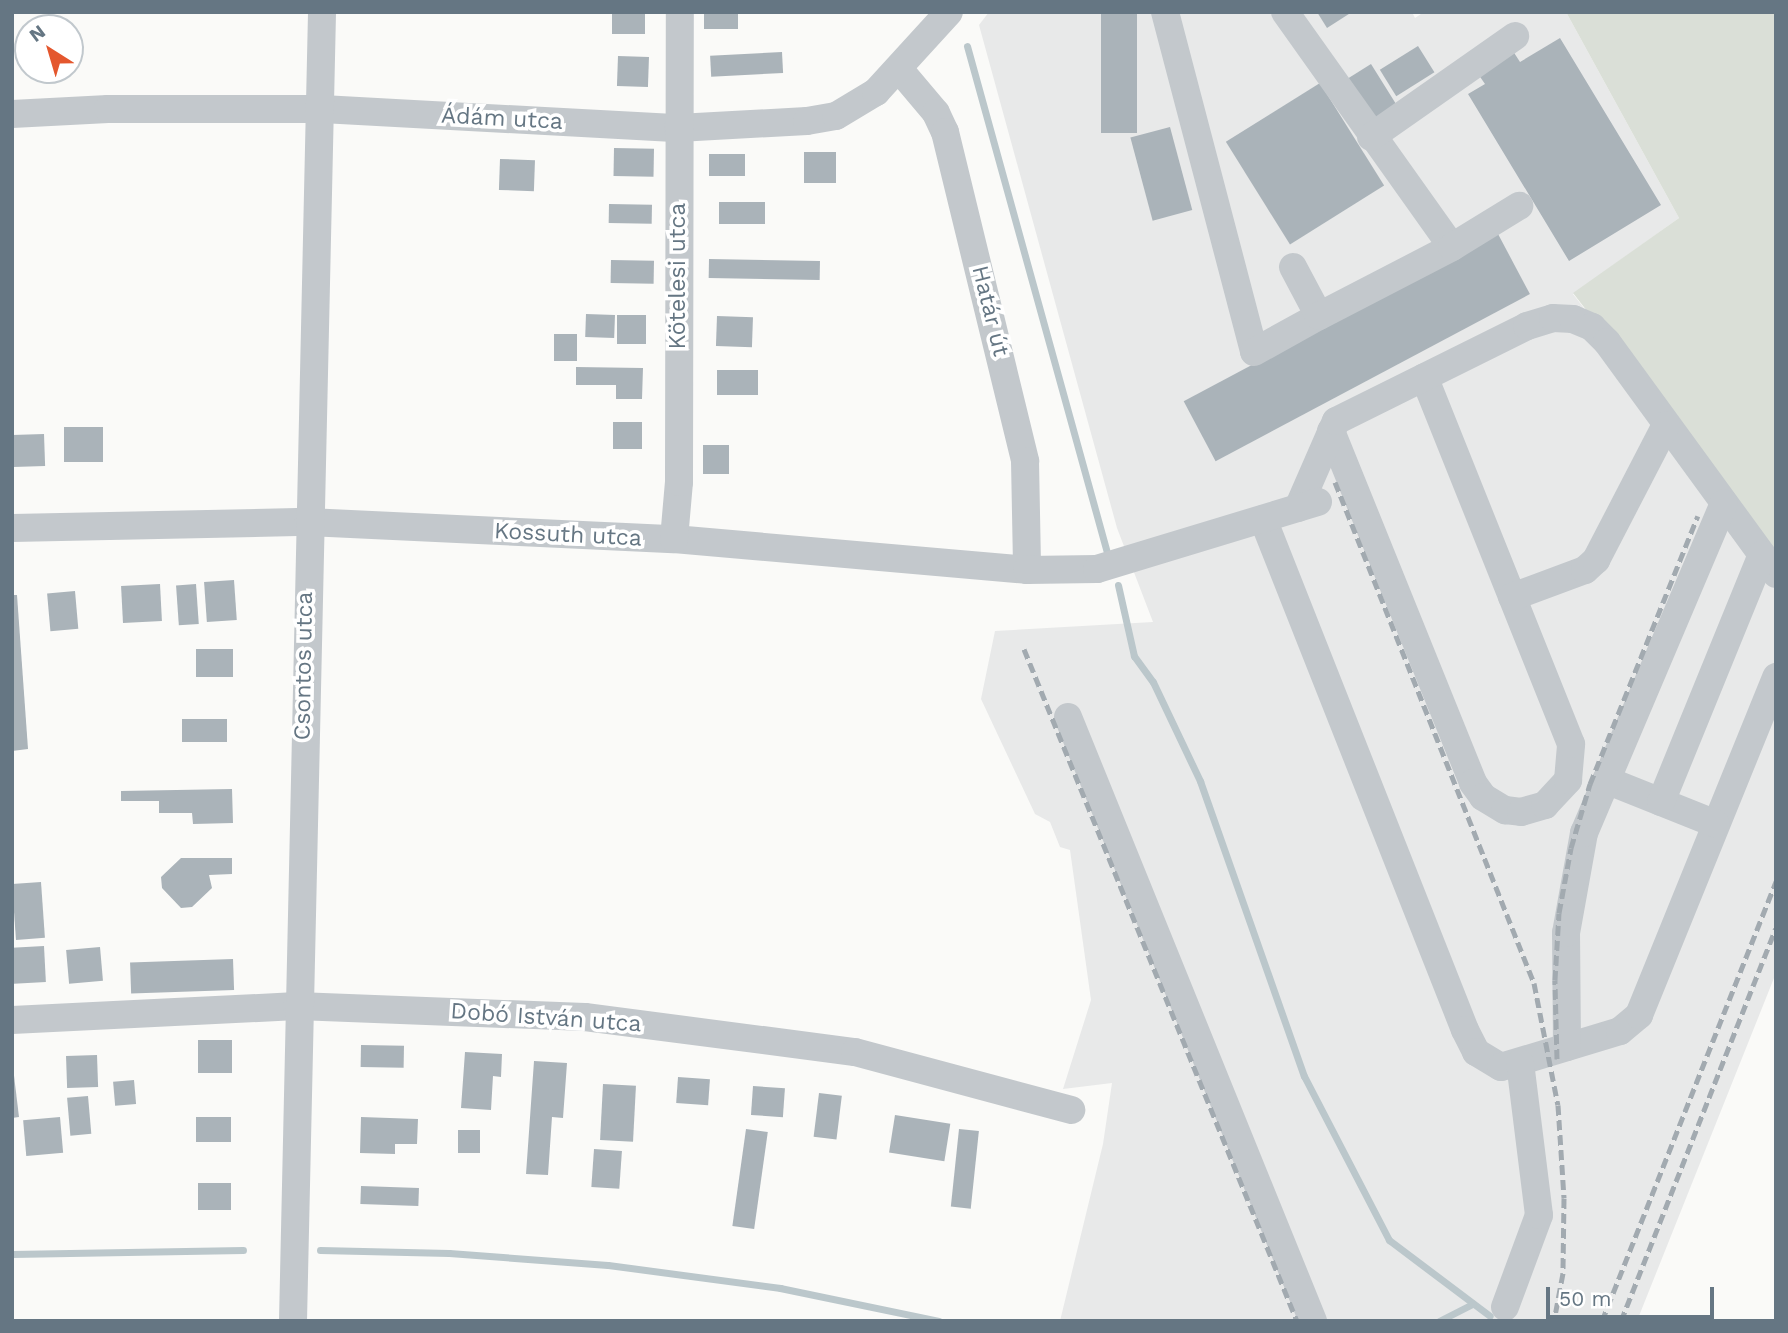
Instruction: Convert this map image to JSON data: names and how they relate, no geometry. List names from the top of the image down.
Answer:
{
  "streets": {
    "street": [
      "Ádám utca",
      "Kötelesi utca",
      "Határ út",
      "Kossuth utca",
      "Csontos utca",
      "Dobó István utca"
    ]
  },
  "crossings": [
    ["Ádám utca", "Kötelesi utca"],
    ["Ádám utca", "Határ út"],
    ["Ádám utca", "Csontos utca"],
    ["Kötelesi utca", "Kossuth utca"],
    ["Határ út", "Kossuth utca"],
    ["Kossuth utca", "Csontos utca"],
    ["Csontos utca", "Dobó István utca"]
  ],
  "scale_bar": "50 m",
  "north": "top left"
}
